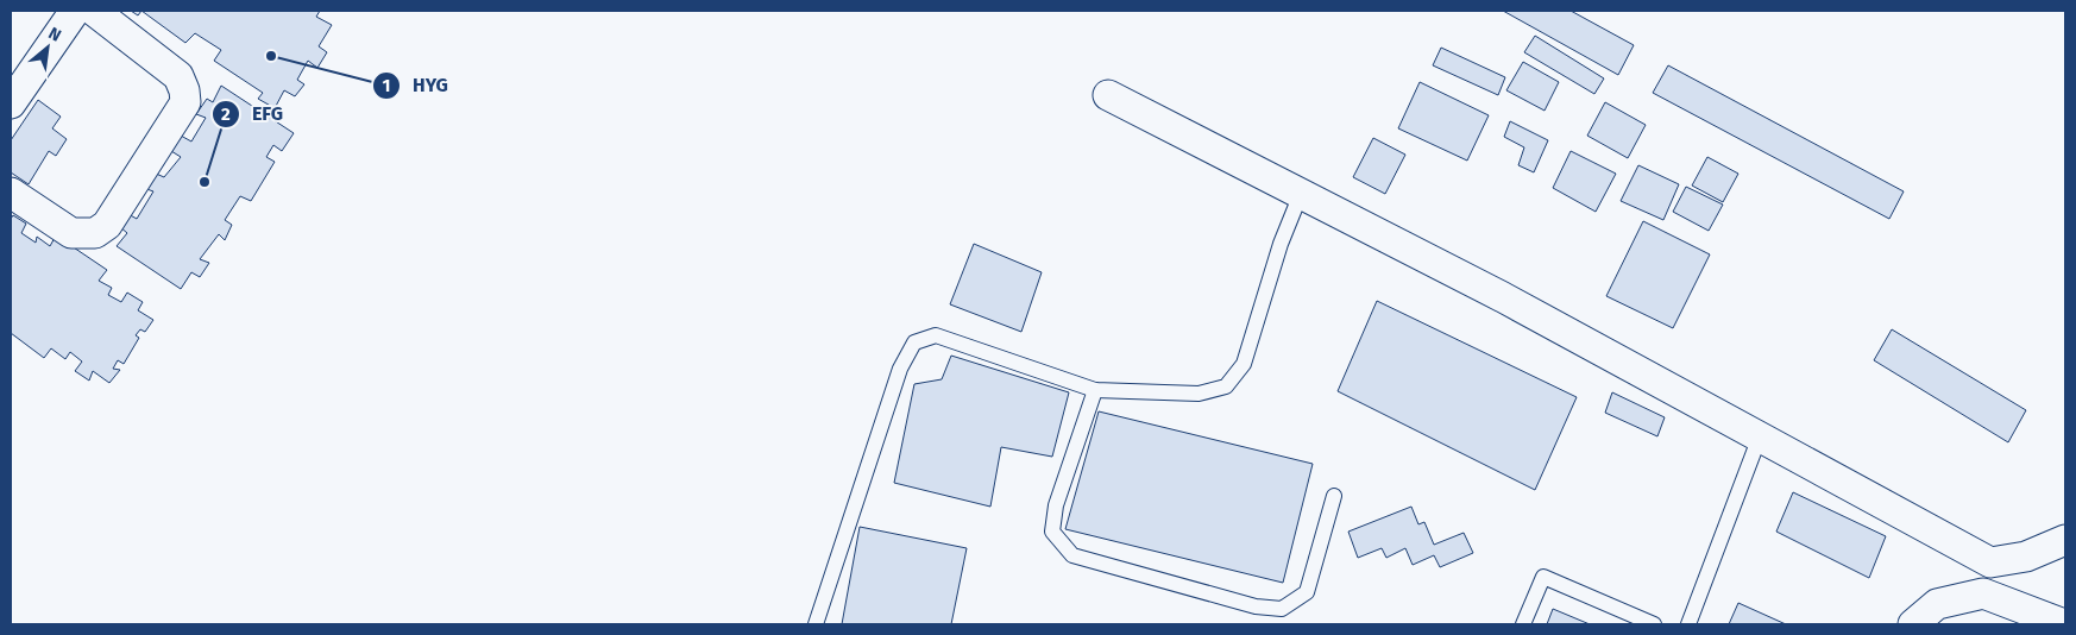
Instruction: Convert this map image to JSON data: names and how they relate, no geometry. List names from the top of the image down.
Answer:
{
  "places": ["HYG", "EFG"],
  "north": "top right"
}
